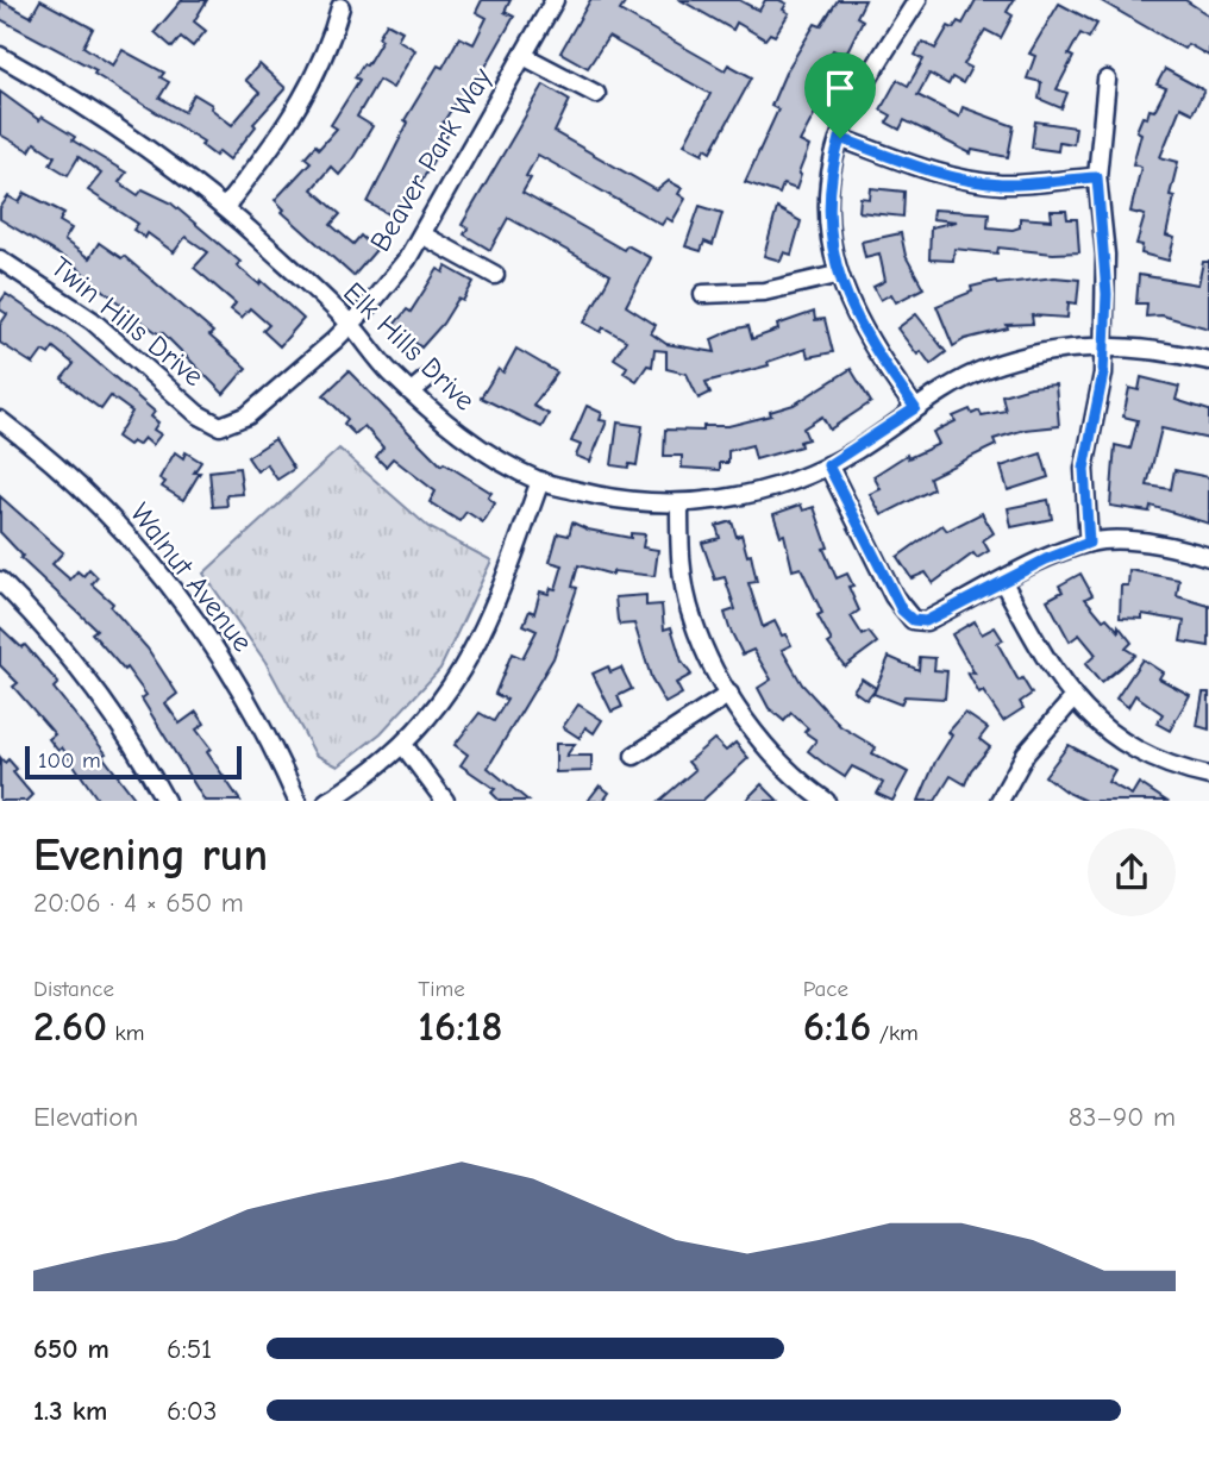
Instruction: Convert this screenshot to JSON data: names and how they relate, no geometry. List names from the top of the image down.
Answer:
{
  "streets": {
    "street": [
      "Beaver Park Way",
      "Twin Hills Drive",
      "Elk Hills Drive",
      "Walnut Avenue"
    ]
  },
  "crossings": [
    ["Beaver Park Way", "Twin Hills Drive"],
    ["Beaver Park Way", "Elk Hills Drive"]
  ],
  "scale_bar": "100 m",
  "page": {
    "scale": "100 m",
    "heading": ["Evening run", "20:06 · 4 × 650 m"],
    "stats": [
      ["Distance", "2.60 km"],
      ["Time", "16:18"],
      ["Pace", "6:16 /km"]
    ],
    "chart": ["Elevation", "83–90 m"],
    "list": [
      {
        "name": "650 m",
        "note": "6:51"
      },
      {
        "name": "1.3 km",
        "note": "6:03"
      }
    ]
  }
}
